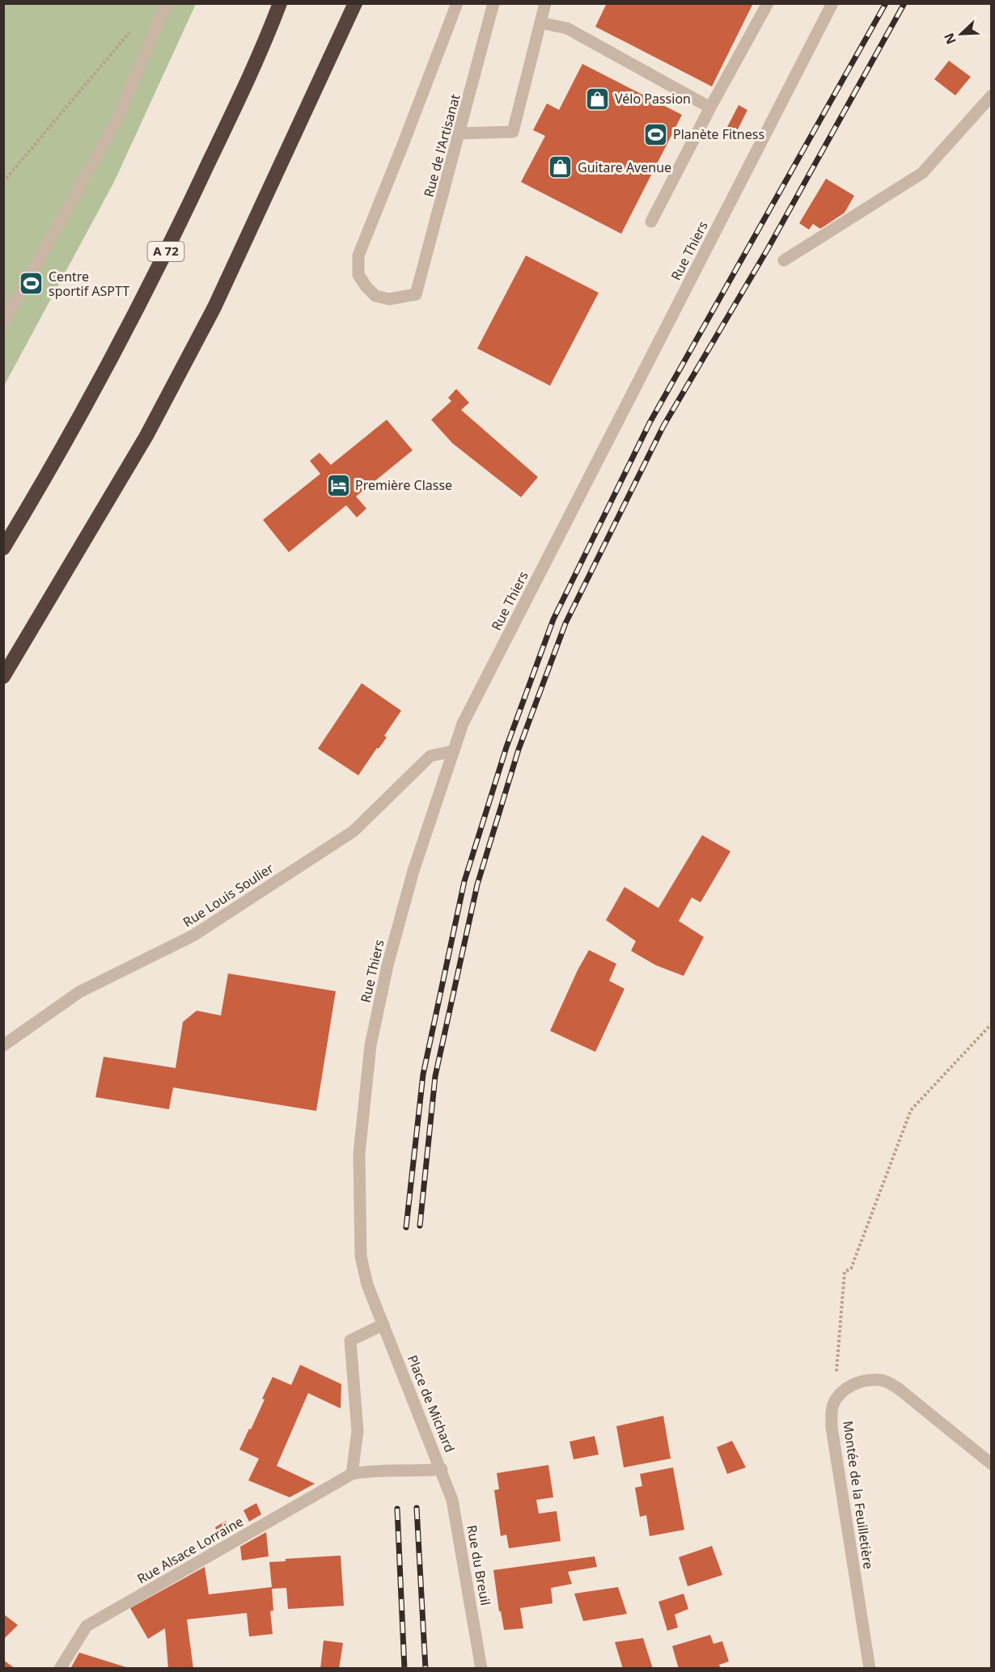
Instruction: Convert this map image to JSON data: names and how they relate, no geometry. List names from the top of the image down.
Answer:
{
  "streets": {
    "highway": ["A 72"],
    "street": [
      "Rue de l'Artisanat",
      "Rue Thiers",
      "Rue Louis Soulier",
      "Place de Michard",
      "Montée de la Feuilletière",
      "Rue Alsace Lorraine",
      "Rue du Breuil"
    ]
  },
  "crossings": [
    ["Rue Thiers", "Rue Louis Soulier"],
    ["Rue Thiers", "Place de Michard"],
    ["Place de Michard", "Rue Alsace Lorraine"],
    ["Place de Michard", "Rue du Breuil"]
  ],
  "places": {
    "shop": ["Vélo Passion", "Guitare Avenue"],
    "sports": ["Planète Fitness", "Centre sportif ASPTT"],
    "hotel": ["Première Classe"]
  },
  "north": "bottom left"
}
